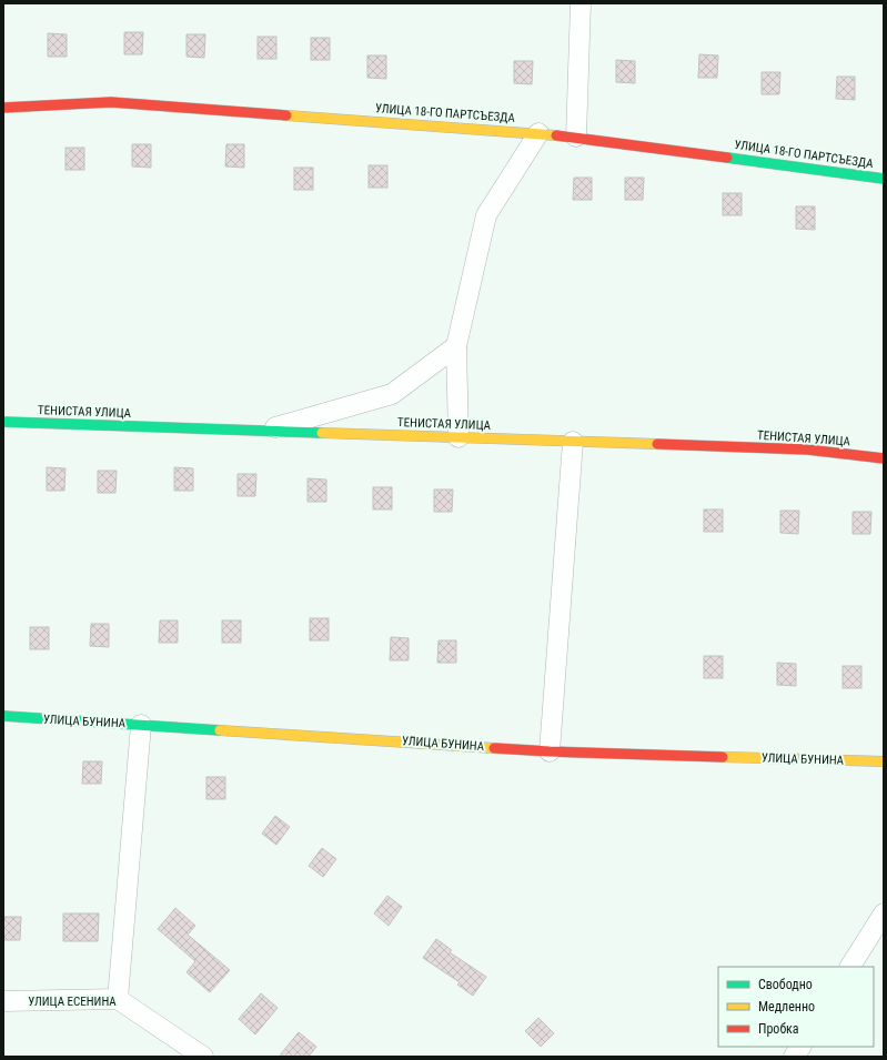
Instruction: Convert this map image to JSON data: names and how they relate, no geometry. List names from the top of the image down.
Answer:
{
  "streets": {
    "street": [
      "УЛИЦА 18-ГО ПАРТСЪЕЗДА",
      "ТЕНИСТАЯ УЛИЦА",
      "УЛИЦА БУНИНА",
      "УЛИЦА ЕСЕНИНА"
    ]
  },
  "legend": ["Свободно", "Медленно", "Пробка"]
}
